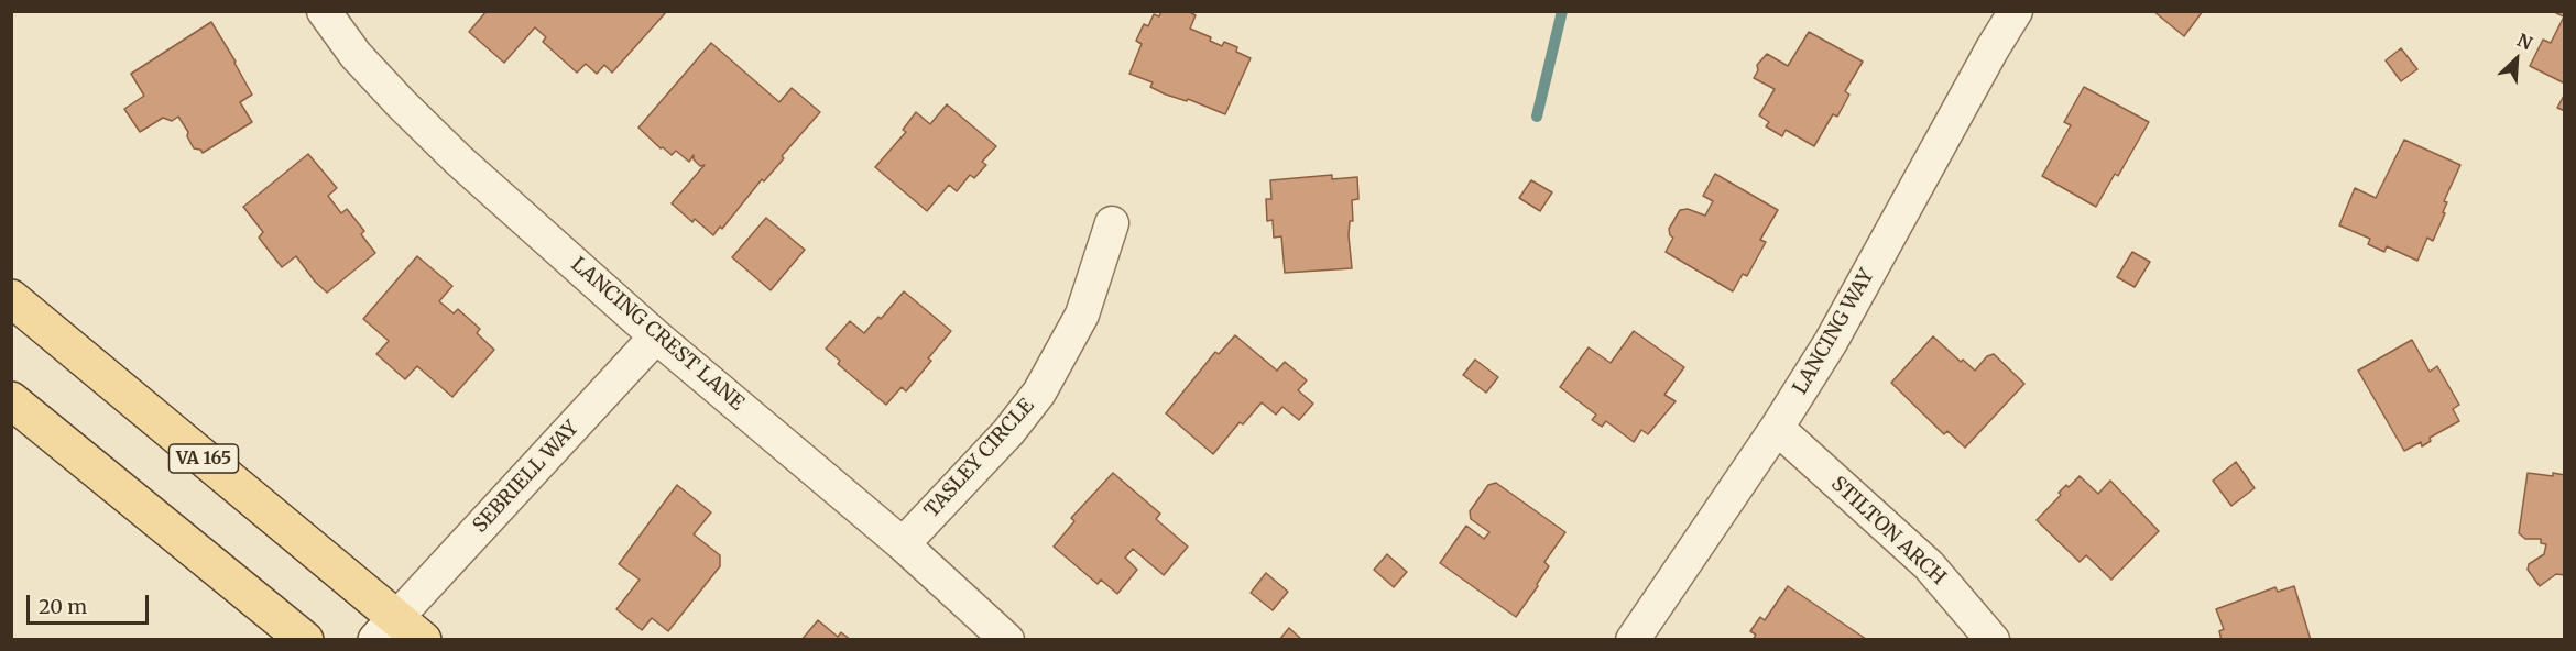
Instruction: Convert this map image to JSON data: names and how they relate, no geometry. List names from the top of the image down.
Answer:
{
  "streets": {
    "main road": ["VA 165"],
    "street": [
      "LANCING WAY",
      "LANCING CREST LANE",
      "TASLEY CIRCLE",
      "SEBRIELL WAY",
      "STILTON ARCH"
    ]
  },
  "crossings": [
    ["LANCING WAY", "STILTON ARCH"],
    ["LANCING CREST LANE", "TASLEY CIRCLE"],
    ["LANCING CREST LANE", "SEBRIELL WAY"],
    ["VA 165", "SEBRIELL WAY"]
  ],
  "scale_bar": "20 m",
  "north": "top right"
}
